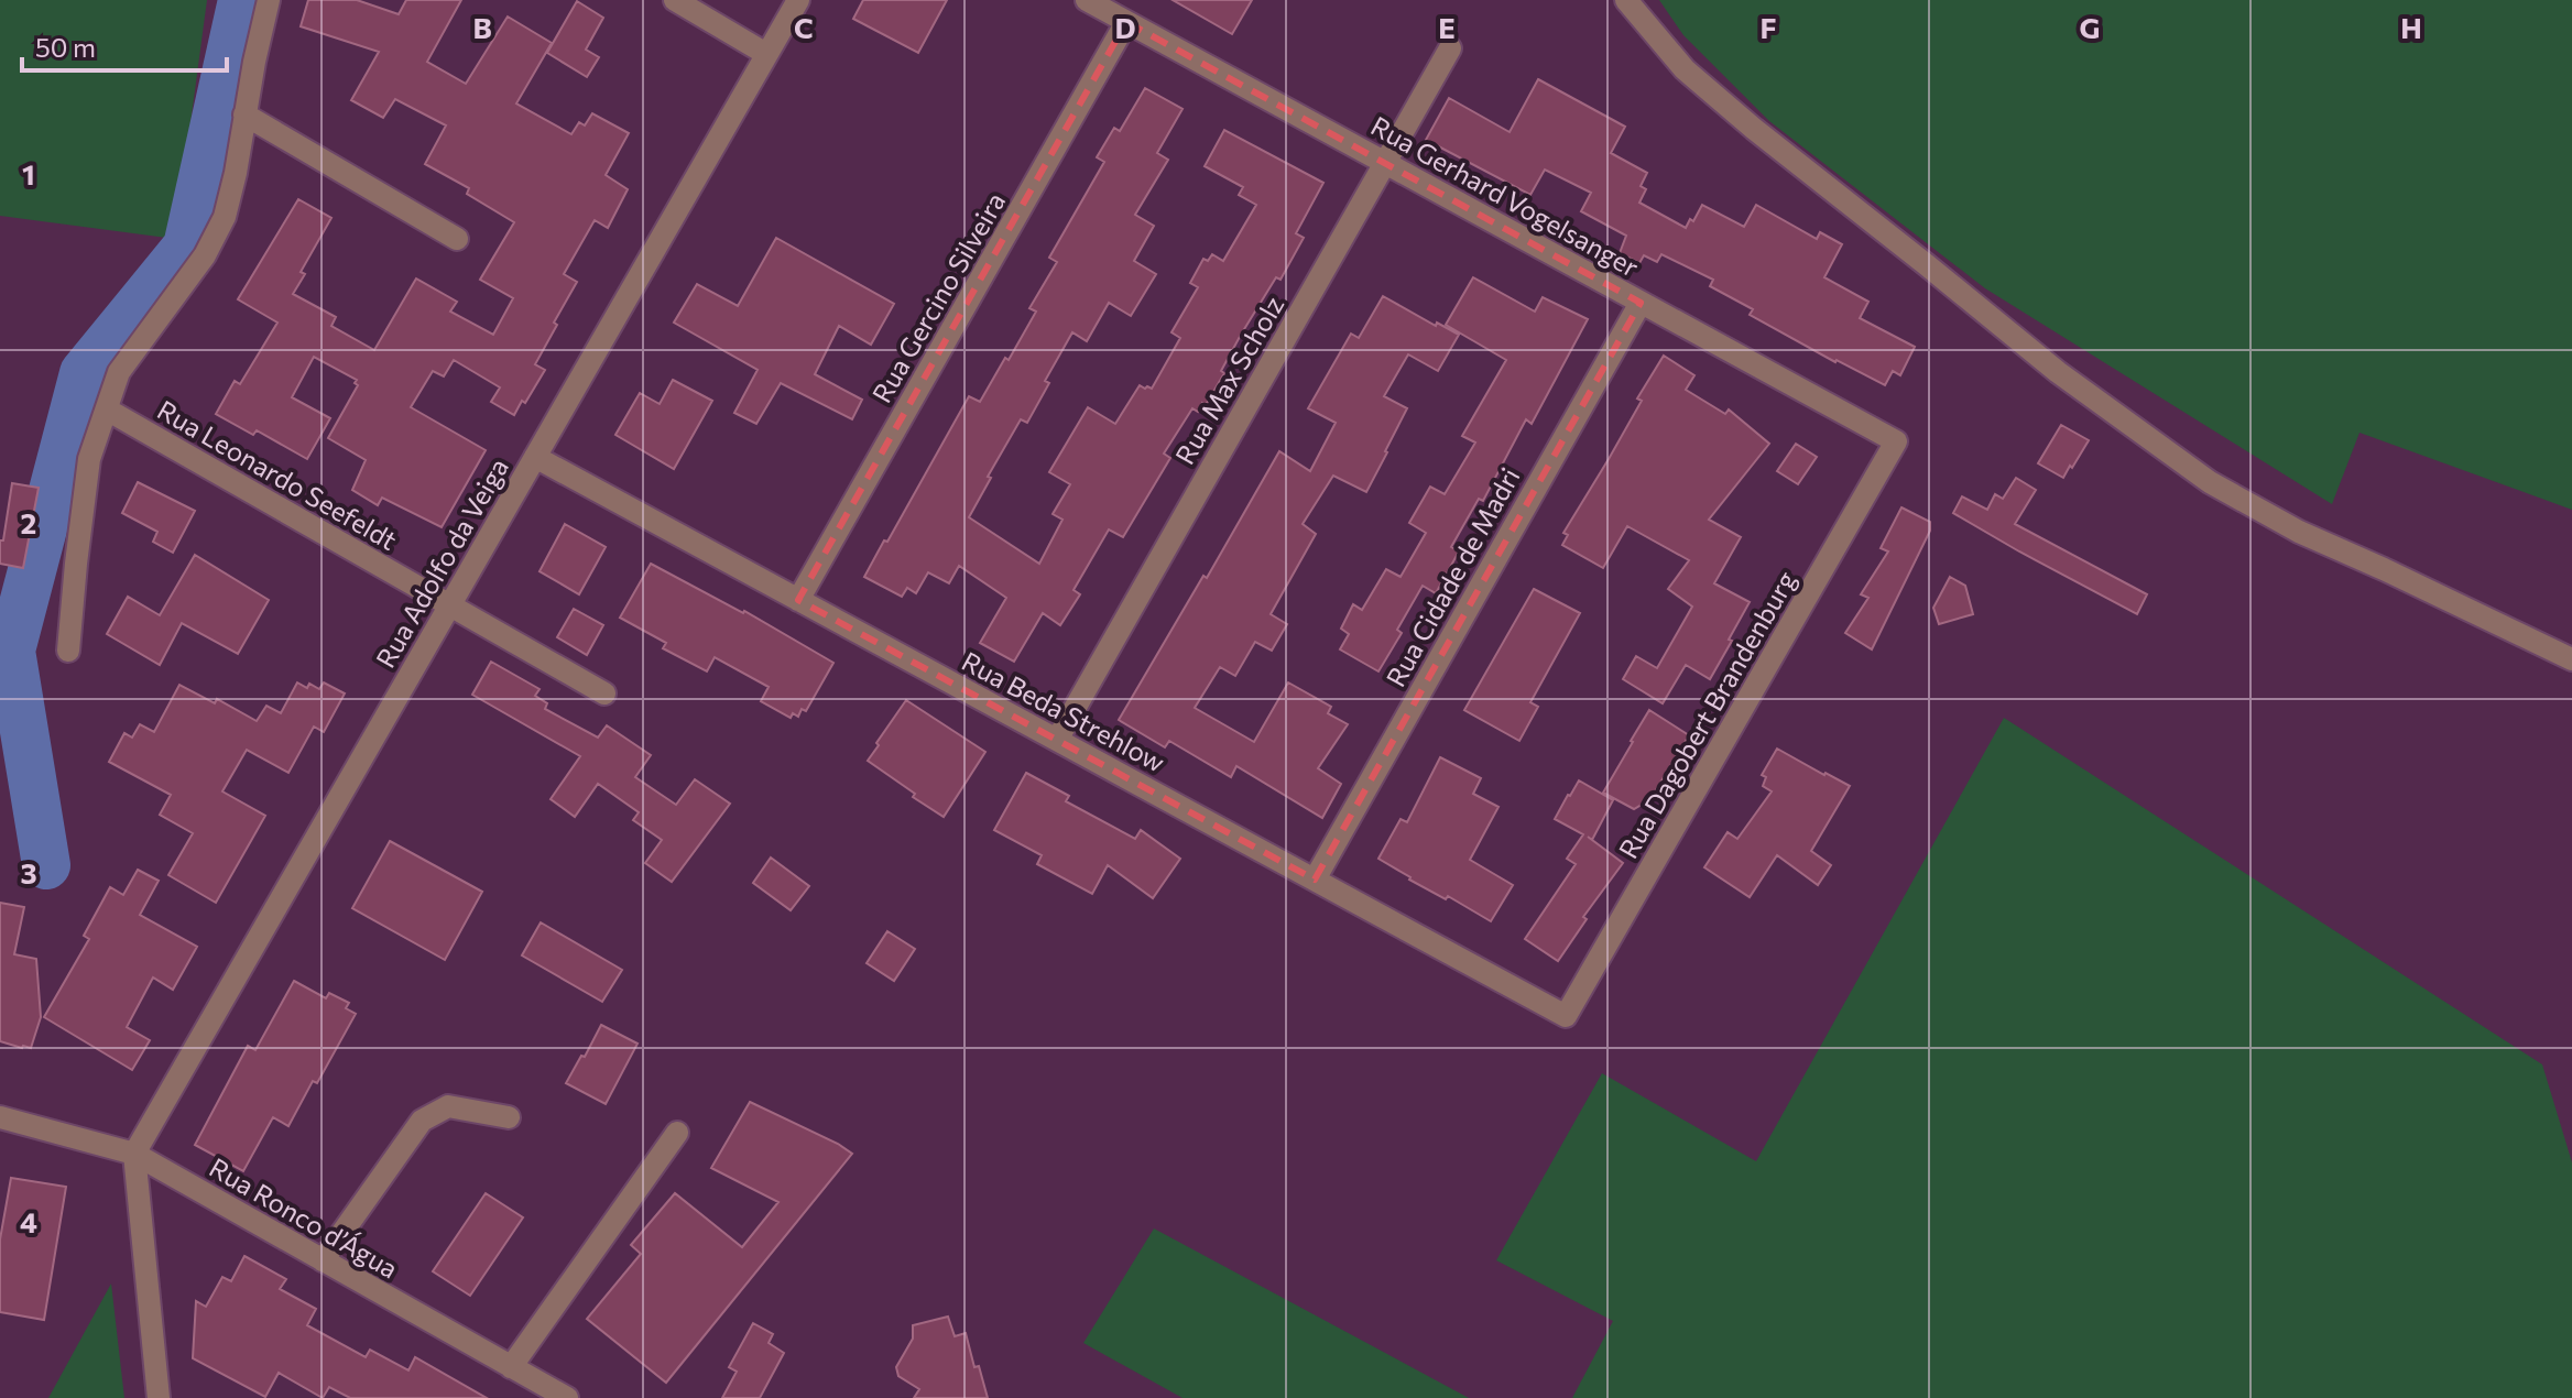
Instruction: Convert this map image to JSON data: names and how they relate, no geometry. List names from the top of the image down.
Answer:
{
  "streets": {
    "street": [
      "Rua Gerhard Vogelsanger",
      "Rua Gercino Silveira",
      "Rua Max Scholz",
      "Rua Leonardo Seefeldt",
      "Rua Adolfo da Veiga",
      "Rua Cidade de Madri",
      "Rua Beda Strehlow",
      "Rua Dagobert Brandenburg",
      "Rua Ronco d’Água"
    ]
  },
  "crossings": [
    ["Rua Gerhard Vogelsanger", "Rua Gercino Silveira"],
    ["Rua Gerhard Vogelsanger", "Rua Max Scholz"],
    ["Rua Gerhard Vogelsanger", "Rua Cidade de Madri"],
    ["Rua Gerhard Vogelsanger", "Rua Dagobert Brandenburg"],
    ["Rua Gercino Silveira", "Rua Beda Strehlow"],
    ["Rua Max Scholz", "Rua Beda Strehlow"],
    ["Rua Leonardo Seefeldt", "Rua Adolfo da Veiga"],
    ["Rua Adolfo da Veiga", "Rua Beda Strehlow"],
    ["Rua Adolfo da Veiga", "Rua Ronco d’Água"],
    ["Rua Cidade de Madri", "Rua Beda Strehlow"],
    ["Rua Beda Strehlow", "Rua Dagobert Brandenburg"]
  ],
  "scale_bar": "50 m",
  "grid": {
    "columns": [
      "B",
      "C",
      "D",
      "E",
      "F",
      "G",
      "H"
    ],
    "rows": [
      "1",
      "2",
      "3",
      "4"
    ]
  }
}
